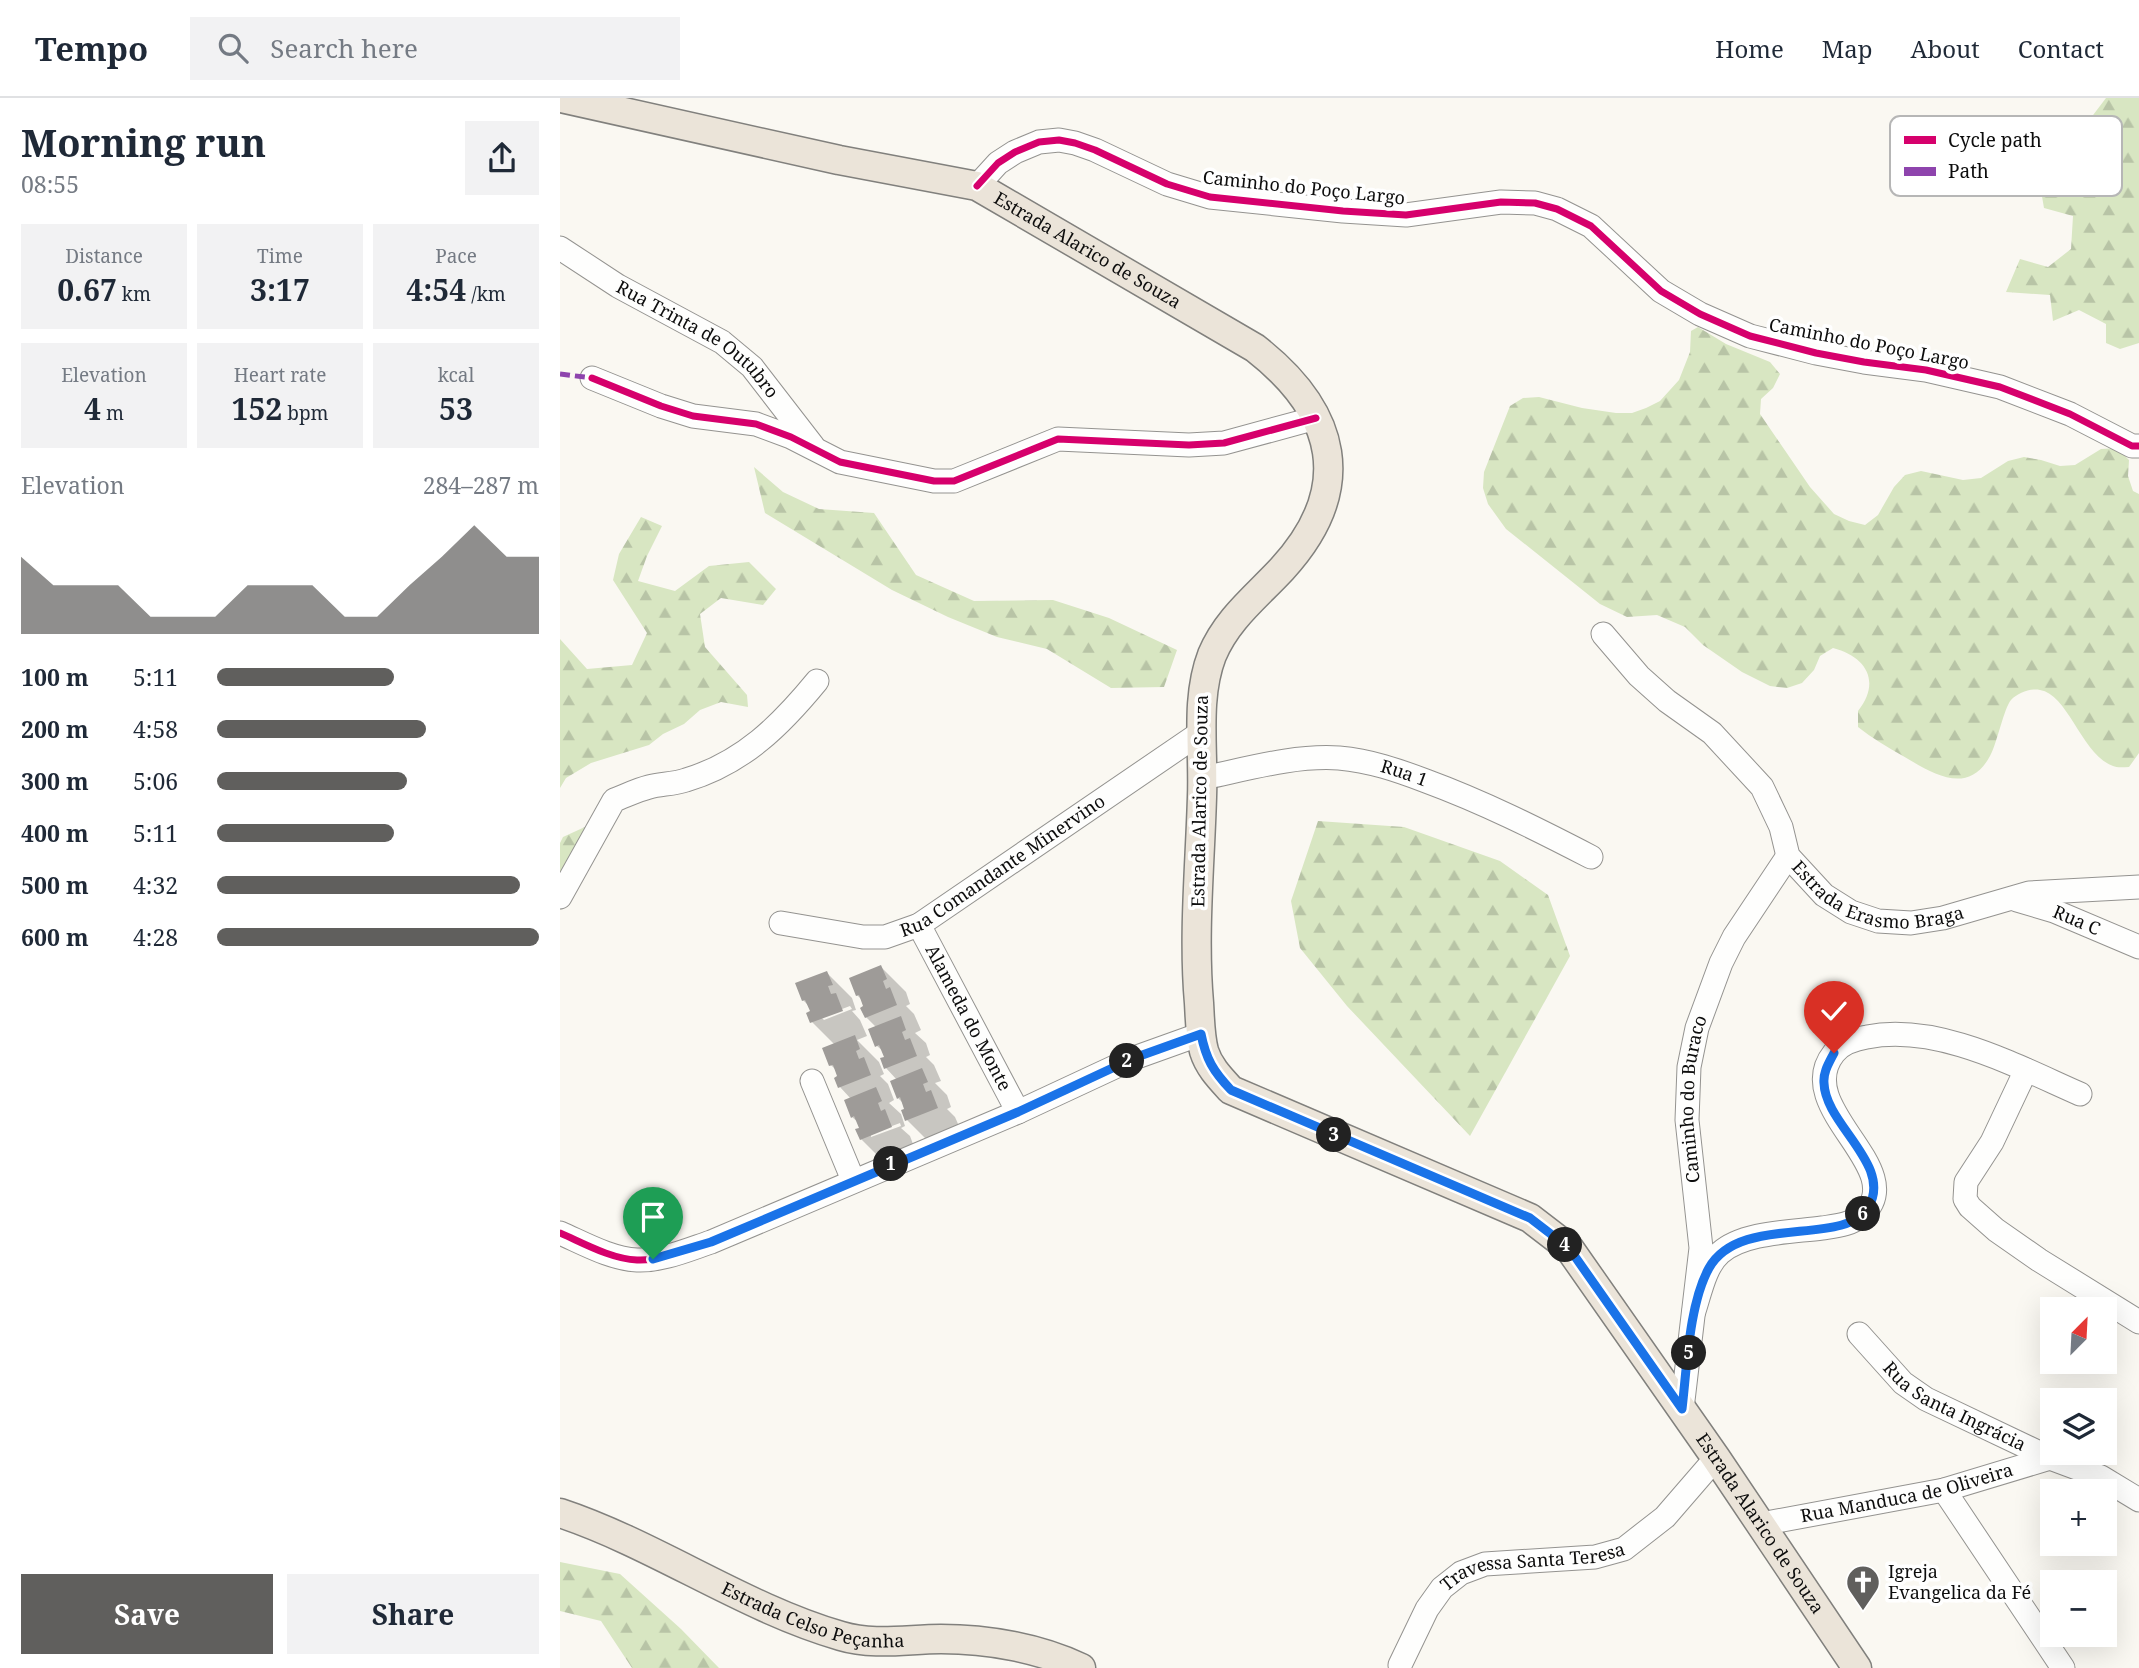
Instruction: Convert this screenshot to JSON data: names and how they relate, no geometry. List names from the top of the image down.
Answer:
{
  "streets": {
    "main road": ["Estrada Alarico de Souza", "Estrada Celso Peçanha"],
    "street": [
      "Caminho do Poço Largo",
      "Rua Trinta de Outubro",
      "Rua 1",
      "Rua Comandante Minervino",
      "Estrada Erasmo Braga",
      "Rua C",
      "Alameda do Monte",
      "Caminho do Buraco",
      "Rua Santa Ingrácia",
      "Rua Manduca de Oliveira",
      "Travessa Santa Teresa"
    ]
  },
  "crossings": [
    ["Caminho do Poço Largo", "Estrada Alarico de Souza"],
    ["Estrada Alarico de Souza", "Rua Trinta de Outubro"],
    ["Estrada Alarico de Souza", "Rua 1"],
    ["Estrada Alarico de Souza", "Rua Comandante Minervino"],
    ["Estrada Alarico de Souza", "Caminho do Buraco"],
    ["Estrada Alarico de Souza", "Rua Manduca de Oliveira"],
    ["Estrada Alarico de Souza", "Travessa Santa Teresa"],
    ["Rua Comandante Minervino", "Alameda do Monte"],
    ["Estrada Erasmo Braga", "Rua C"],
    ["Estrada Erasmo Braga", "Caminho do Buraco"]
  ],
  "places": {
    "church": ["Igreja Evangelica da Fé"]
  },
  "legend": ["Cycle path", "Path"],
  "north": "top right",
  "page": {
    "header": "Tempo",
    "search": "Search here",
    "nav": [
      "Home",
      "Map",
      "About",
      "Contact"
    ],
    "heading": ["Morning run", "08:55"],
    "stats": [
      ["Distance", "0.67 km"],
      ["Time", "3:17"],
      ["Pace", "4:54 /km"],
      ["Elevation", "4 m"],
      ["Heart rate", "152 bpm"],
      ["kcal", "53"]
    ],
    "chart": ["Elevation", "284–287 m"],
    "list": [
      {
        "name": "100 m",
        "note": "5:11"
      },
      {
        "name": "200 m",
        "note": "4:58"
      },
      {
        "name": "300 m",
        "note": "5:06"
      },
      {
        "name": "400 m",
        "note": "5:11"
      },
      {
        "name": "500 m",
        "note": "4:32"
      },
      {
        "name": "600 m",
        "note": "4:28"
      }
    ],
    "pins": [
      "2",
      "3",
      "1",
      "6",
      "4",
      "5"
    ],
    "map_buttons": ["+", "−"],
    "buttons": ["Save", "Share"]
  }
}
